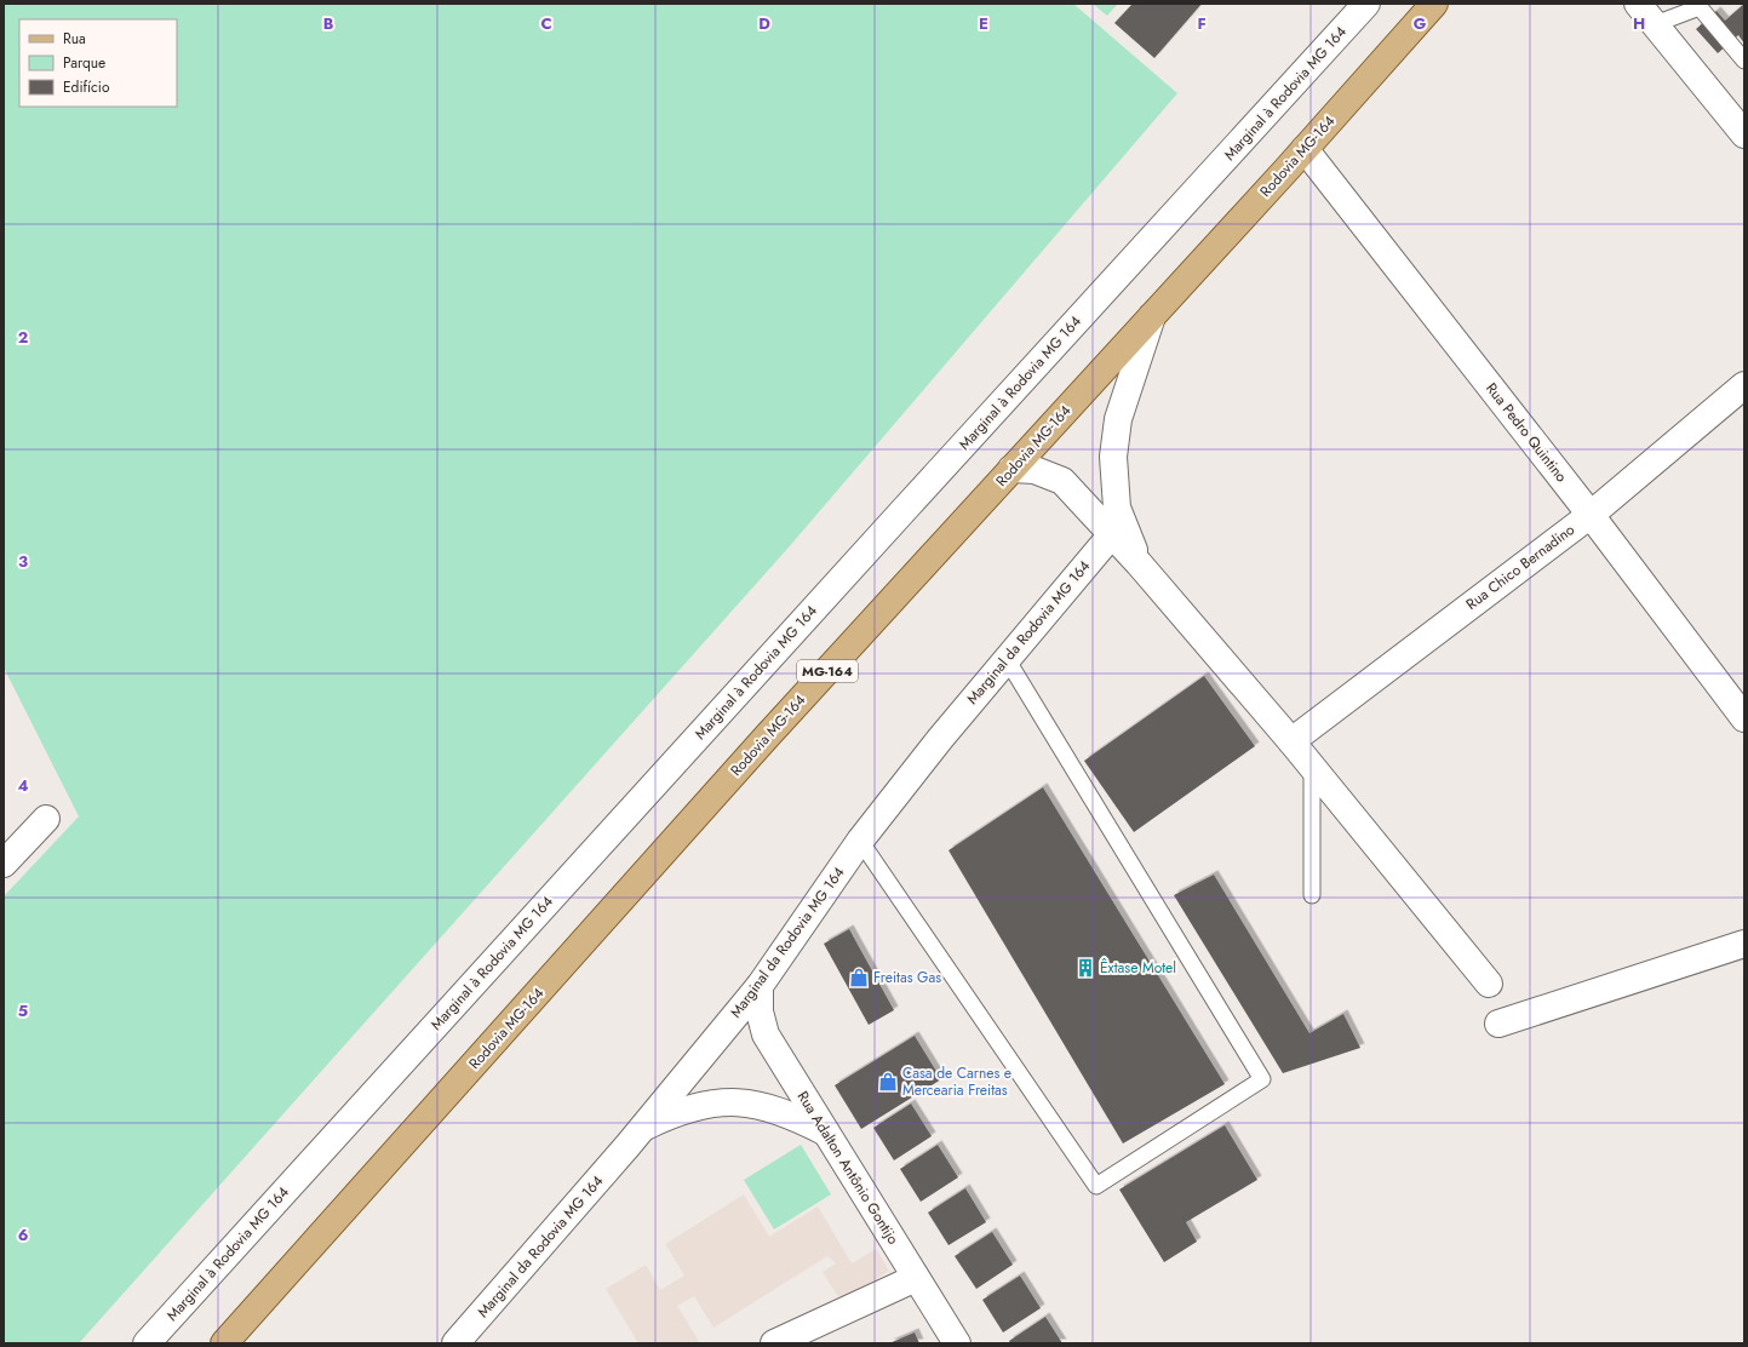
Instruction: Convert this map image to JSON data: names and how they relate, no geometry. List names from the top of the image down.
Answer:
{
  "streets": {
    "main road": ["Rodovia MG-164", "MG-164"],
    "street": [
      "Marginal à Rodovia MG 164",
      "Rua Pedro Quintino",
      "Rua Chico Bernadino",
      "Marginal da Rodovia MG 164",
      "Rua Adalton Antônio Gontijo"
    ]
  },
  "crossings": [
    ["Rodovia MG-164", "Rua Pedro Quintino"],
    ["Rua Pedro Quintino", "Rua Chico Bernadino"],
    ["Marginal da Rodovia MG 164", "Rua Adalton Antônio Gontijo"]
  ],
  "places": {
    "building": ["Êxtase Motel"],
    "shop": ["Freitas Gas", "Casa de Carnes e Mercearia Freitas"]
  },
  "legend": ["Rua", "Parque", "Edifício"],
  "grid": {
    "columns": [
      "B",
      "C",
      "D",
      "E",
      "F",
      "G",
      "H"
    ],
    "rows": [
      "2",
      "3",
      "4",
      "5",
      "6"
    ]
  }
}
